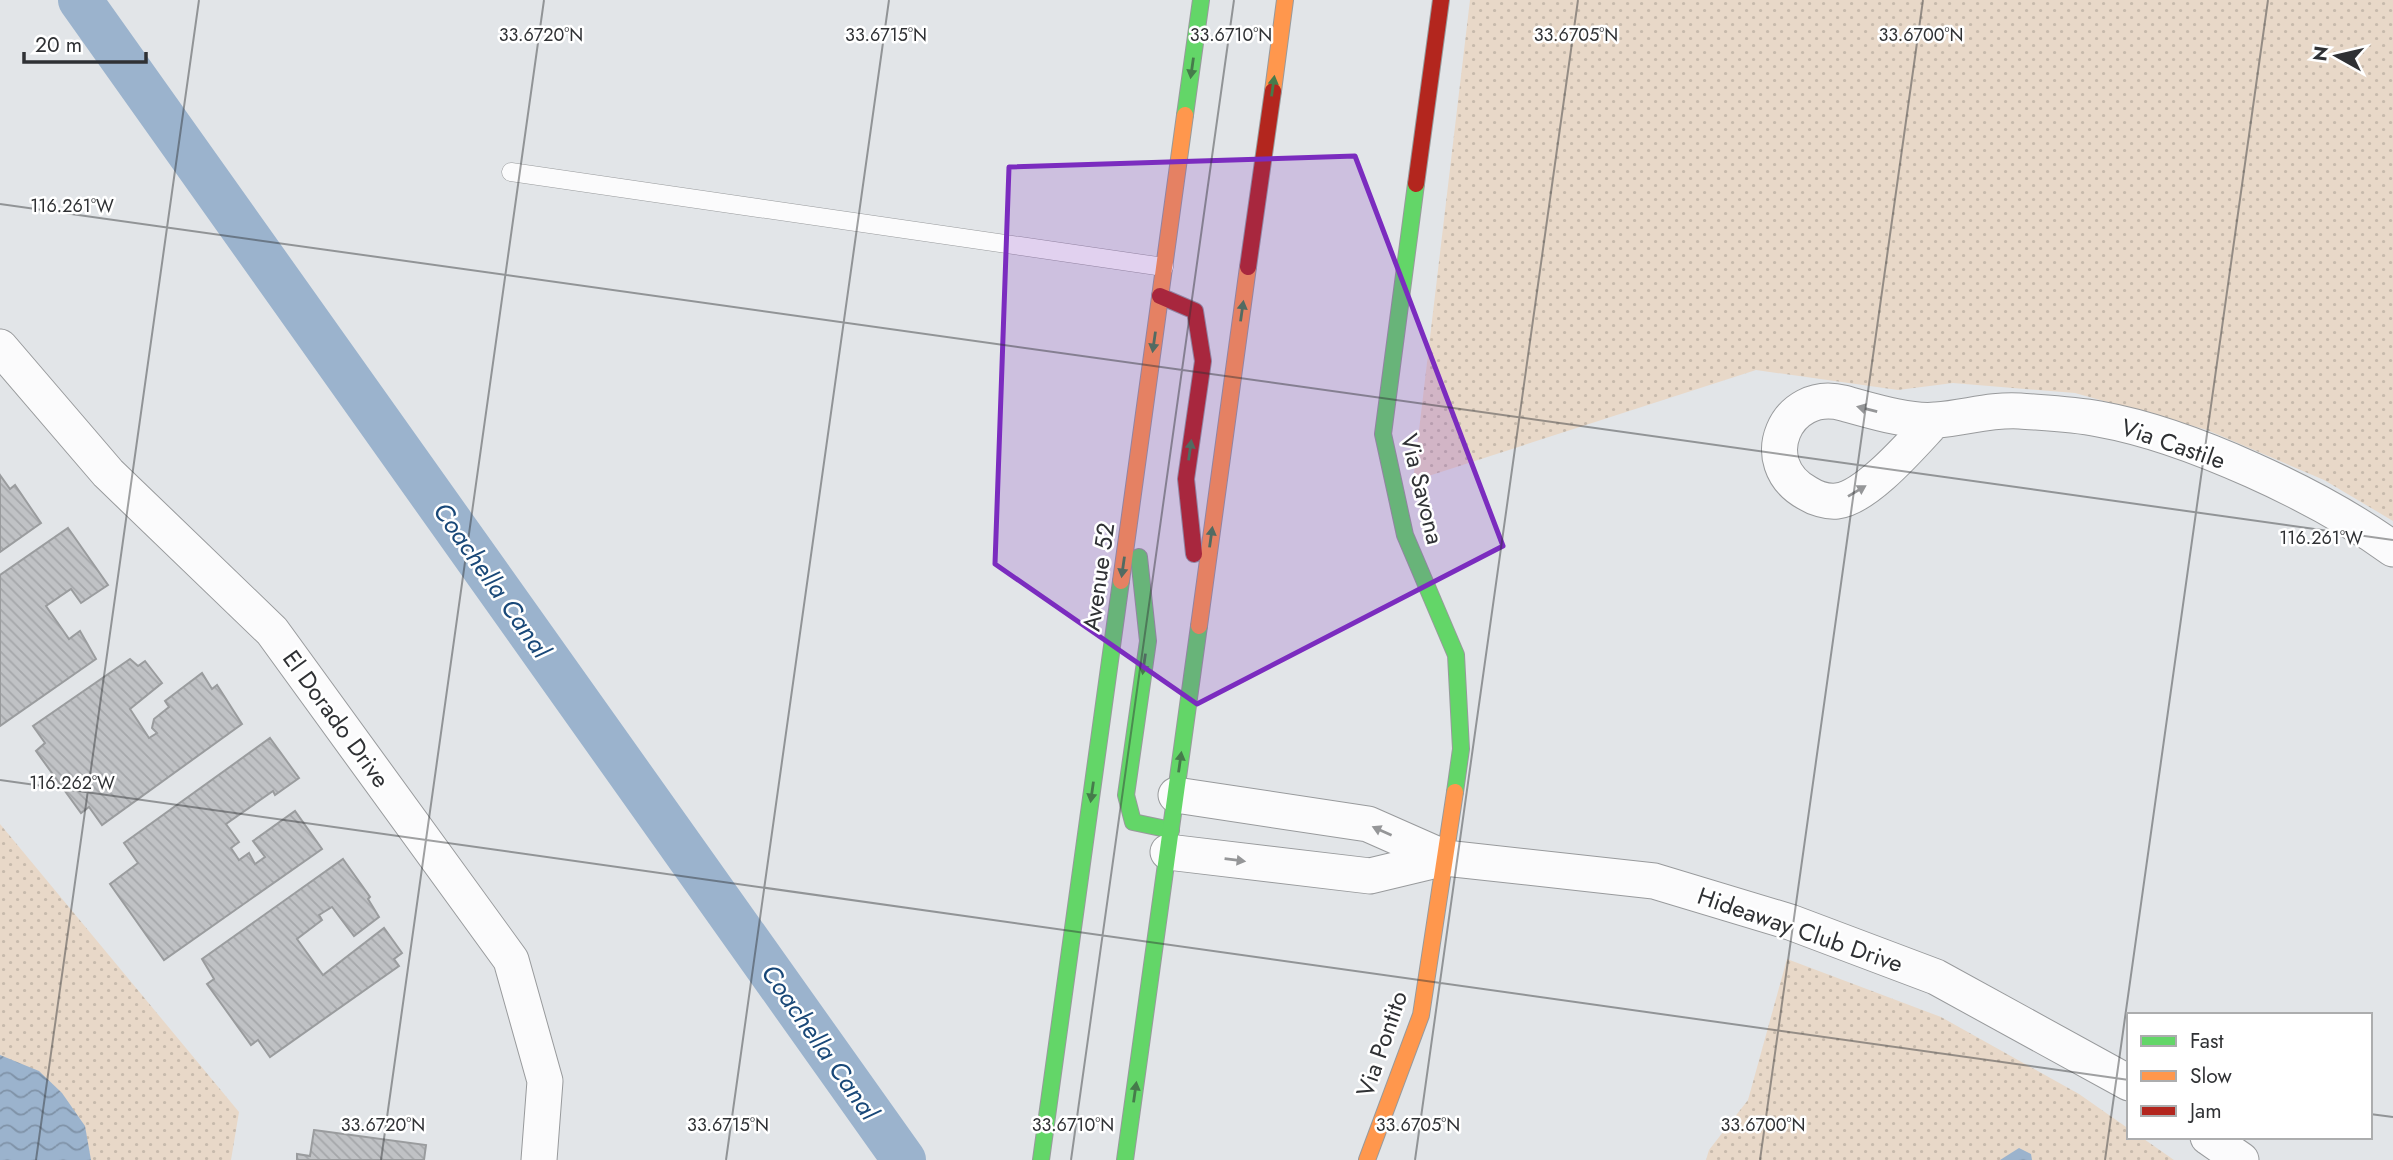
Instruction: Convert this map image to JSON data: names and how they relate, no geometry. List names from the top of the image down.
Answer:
{
  "streets": {
    "main road": ["Via Savona", "Avenue 52", "Via Pontito"],
    "street": ["Via Castile", "El Dorado Drive", "Hideaway Club Drive"]
  },
  "crossings": [
    ["Via Savona", "Hideaway Club Drive"],
    ["Via Savona", "Via Pontito"],
    ["Hideaway Club Drive", "Via Pontito"]
  ],
  "water": ["Coachella Canal"],
  "legend": ["Fast", "Slow", "Jam"],
  "scale_bar": "20 m",
  "north": "left",
  "coordinates": [
    "33.6720°N",
    "33.6715°N",
    "33.6710°N",
    "33.6705°N",
    "33.6700°N",
    "116.261°W",
    "116.262°W"
  ]
}
